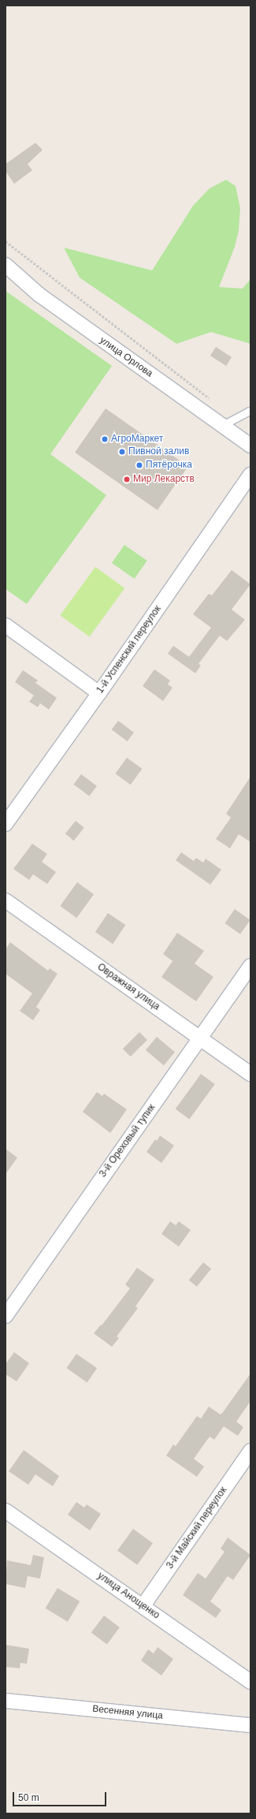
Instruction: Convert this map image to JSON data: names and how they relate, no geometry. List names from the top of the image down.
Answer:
{
  "streets": {
    "street": [
      "улица Орлова",
      "1-й Успенский переулок",
      "Овражная улица",
      "3-й Ореховый тупик",
      "3-й Майский переулок",
      "улица Анощенко",
      "Весенняя улица"
    ]
  },
  "crossings": [
    ["Овражная улица", "3-й Ореховый тупик"],
    ["3-й Майский переулок", "улица Анощенко"]
  ],
  "places": [
    "АгроМаркет",
    "Пивной залив",
    "Пятёрочка",
    "Мир Лекарств"
  ],
  "scale_bar": "50 m"
}
